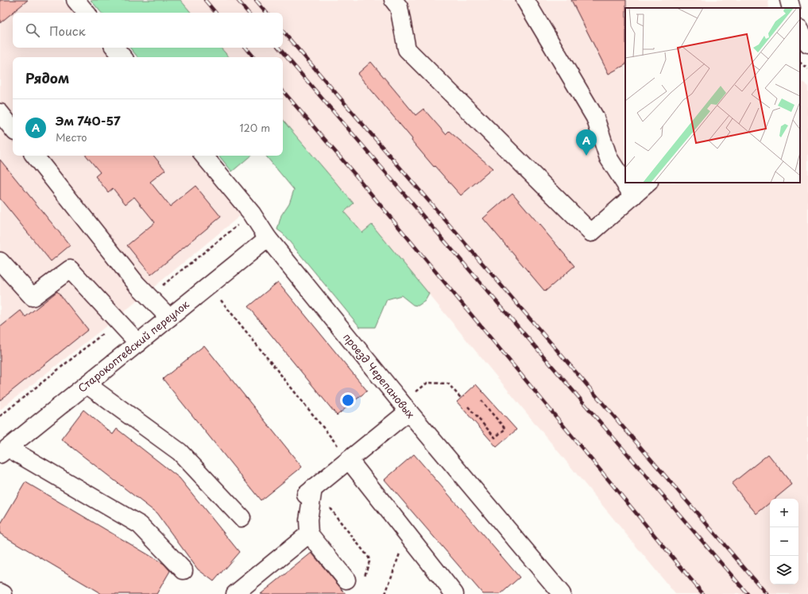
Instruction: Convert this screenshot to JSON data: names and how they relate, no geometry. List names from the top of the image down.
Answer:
{
  "streets": {
    "street": ["Старокоптевский переулок", "проезд Черепановых"]
  },
  "crossings": [
    ["Старокоптевский переулок", "проезд Черепановых"]
  ],
  "page": {
    "search": "Поиск",
    "heading": "Рядом",
    "list": [
      {
        "mark": "A",
        "name": "Эм 740-57",
        "note": "Место",
        "value": "120 m"
      }
    ],
    "pins": "A",
    "map_buttons": ["+", "−"]
  }
}
